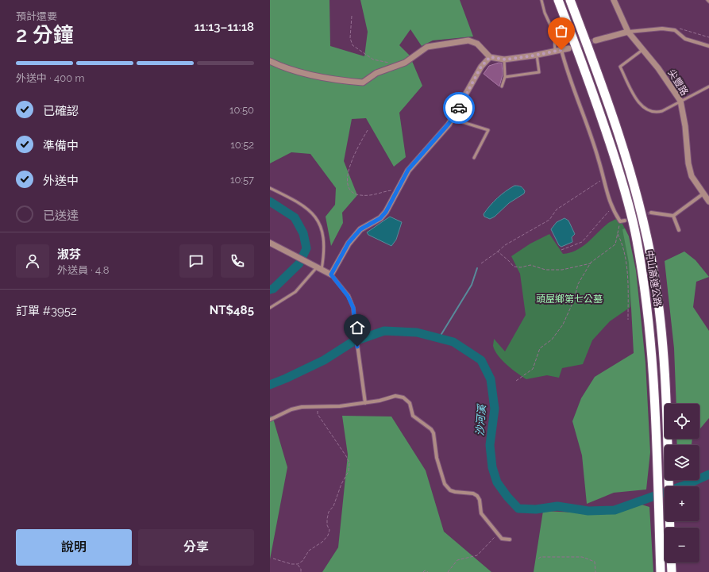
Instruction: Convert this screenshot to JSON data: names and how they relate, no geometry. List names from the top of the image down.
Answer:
{
  "streets": {
    "highway": ["中山高速公路"],
    "street": ["尖豐路"]
  },
  "water": ["沙河溪"],
  "parks": ["頭屋鄉第七公墓"],
  "page": {
    "heading": ["2 分鐘", "預計還要", "11:13–11:18"],
    "panel": [
      "淑芬",
      "外送員 · 4.8",
      "訂單 #3952",
      "NT$485"
    ],
    "bar": "外送中 · 400 m",
    "list": [
      ["已確認", "10:50"],
      ["準備中", "10:52"],
      ["外送中", "10:57"],
      "已送達"
    ],
    "map_buttons": ["+", "−"],
    "buttons": ["說明", "分享"]
  }
}
